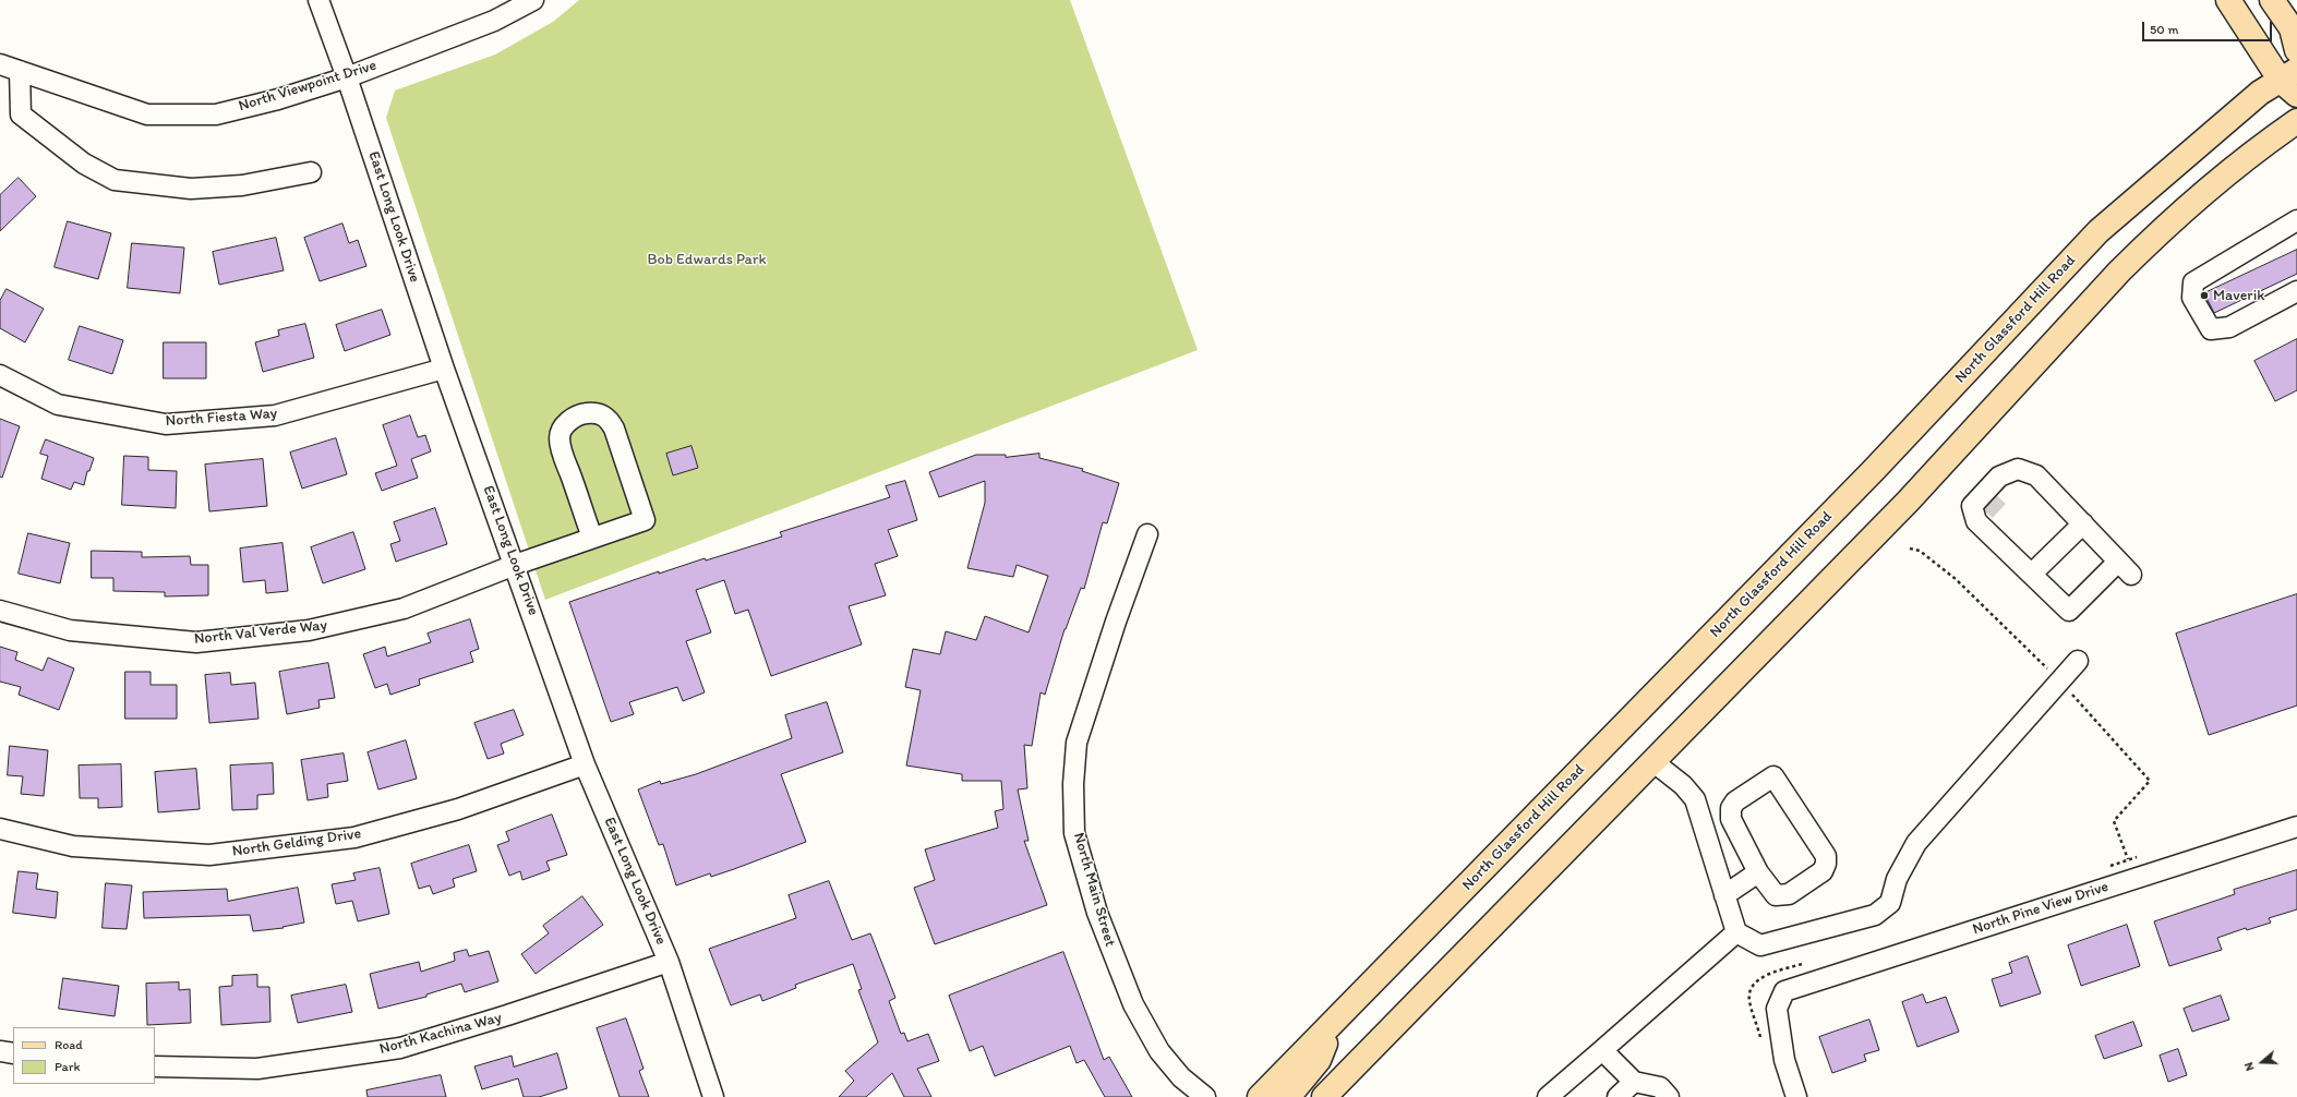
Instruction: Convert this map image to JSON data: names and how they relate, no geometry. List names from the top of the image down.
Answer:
{
  "streets": {
    "main road": ["North Glassford Hill Road"],
    "street": [
      "North Viewpoint Drive",
      "East Long Look Drive",
      "North Fiesta Way",
      "North Val Verde Way",
      "North Gelding Drive",
      "North Main Street",
      "North Pine View Drive",
      "North Kachina Way"
    ]
  },
  "crossings": [
    ["North Viewpoint Drive", "East Long Look Drive"],
    ["East Long Look Drive", "North Fiesta Way"],
    ["East Long Look Drive", "North Val Verde Way"],
    ["East Long Look Drive", "North Gelding Drive"],
    ["East Long Look Drive", "North Kachina Way"]
  ],
  "parks": ["Bob Edwards Park"],
  "places": ["Maverik"],
  "legend": ["Road", "Park"],
  "scale_bar": "50 m",
  "north": "left"
}
